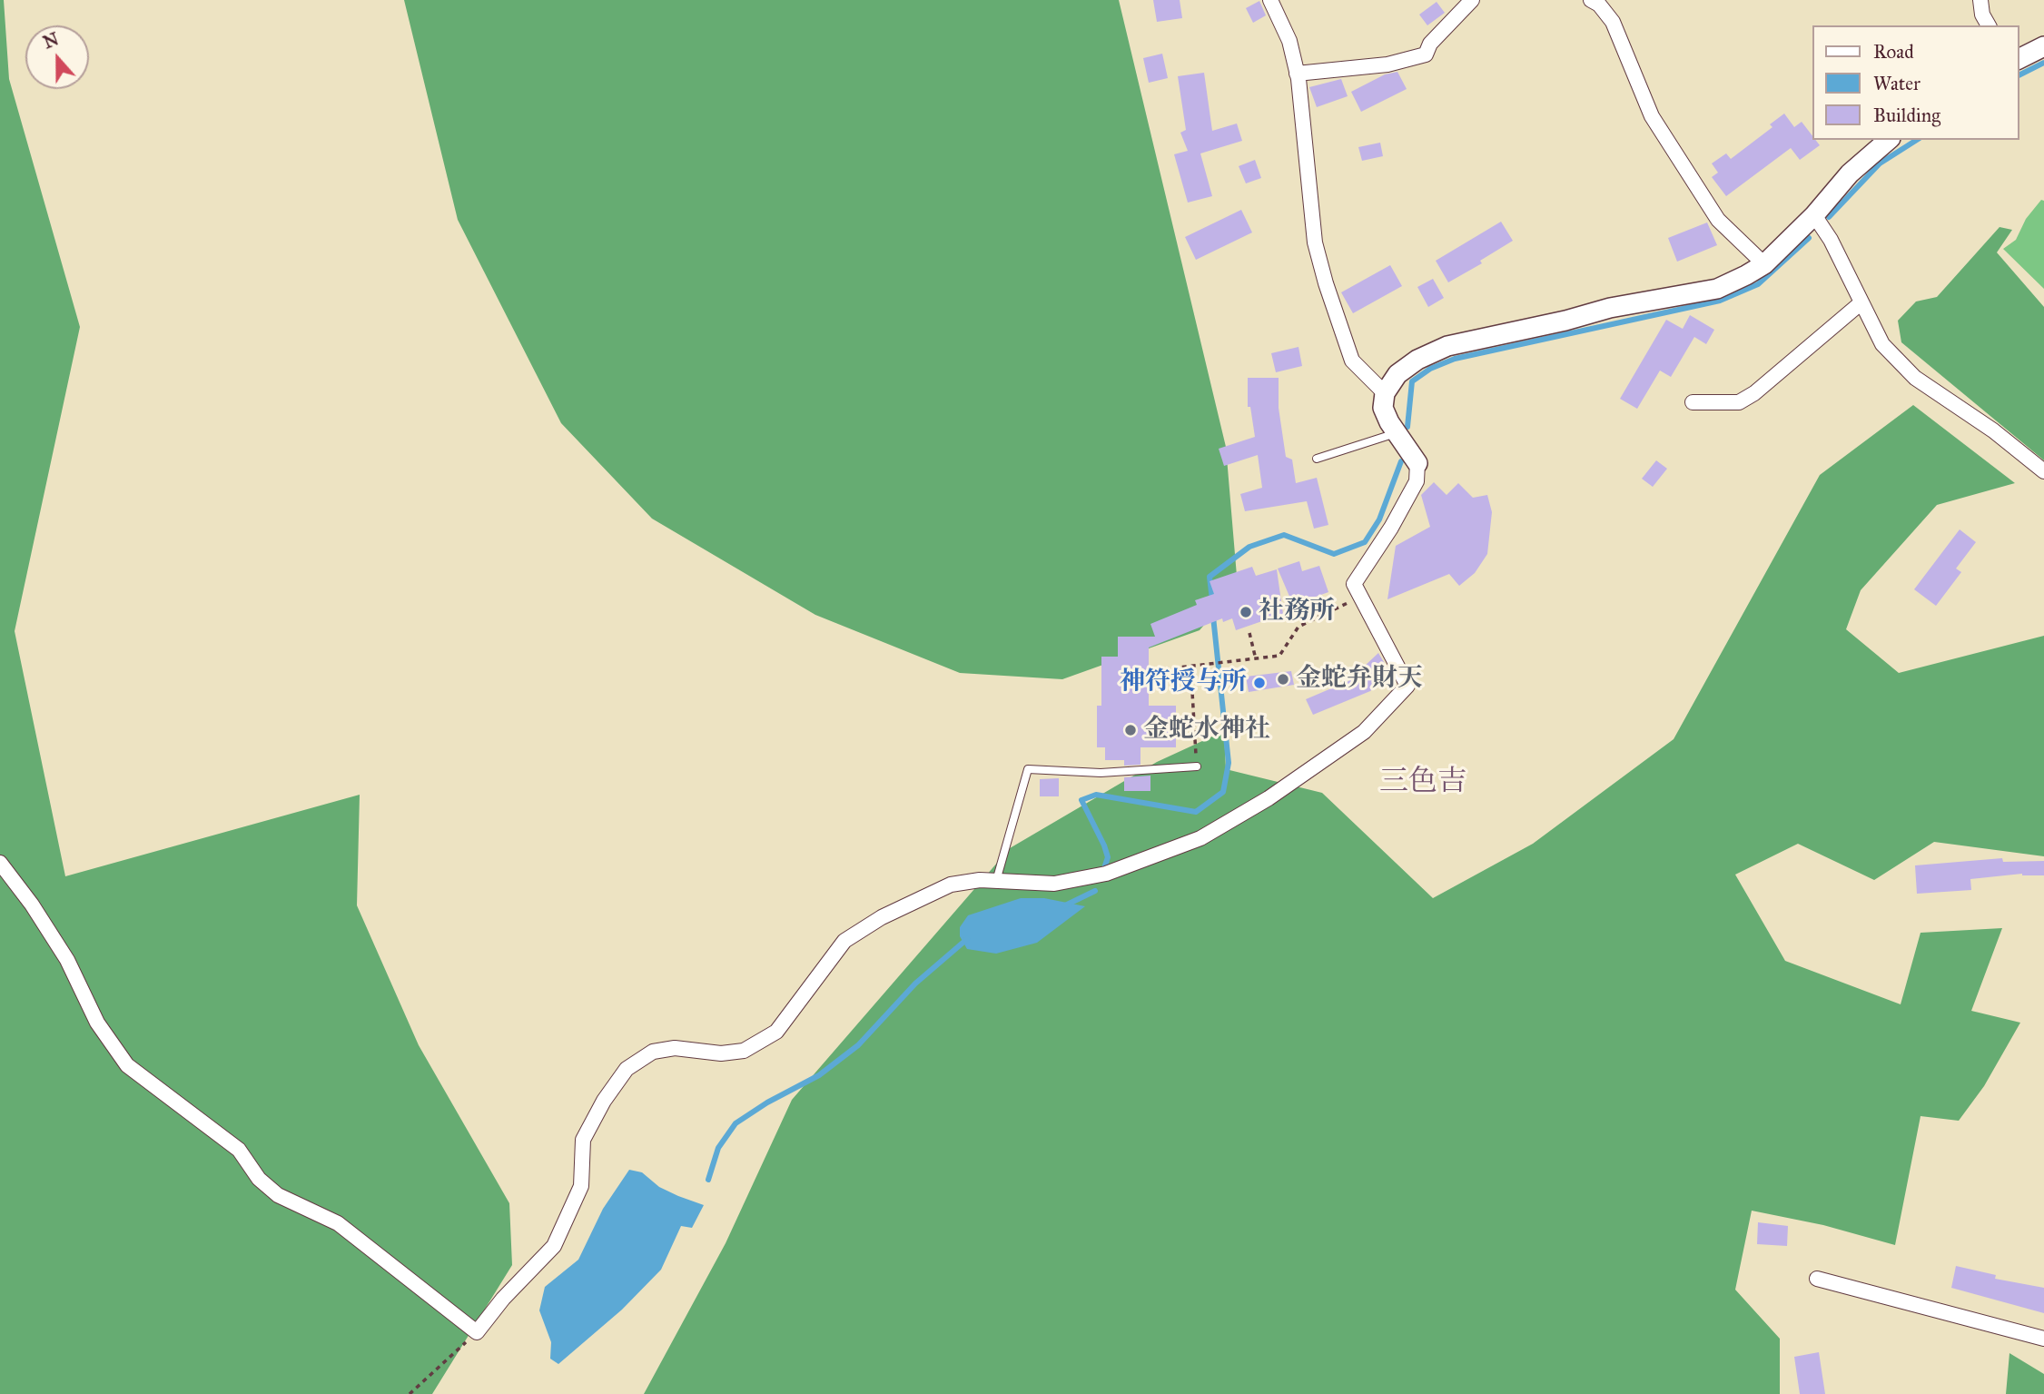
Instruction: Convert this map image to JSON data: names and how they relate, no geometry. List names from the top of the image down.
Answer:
{
  "districts": ["三色吉"],
  "places": [
    "社務所",
    "金蛇弁財天",
    "神符授与所",
    "金蛇水神社"
  ],
  "legend": ["Road", "Water", "Building"],
  "north": "top"
}
